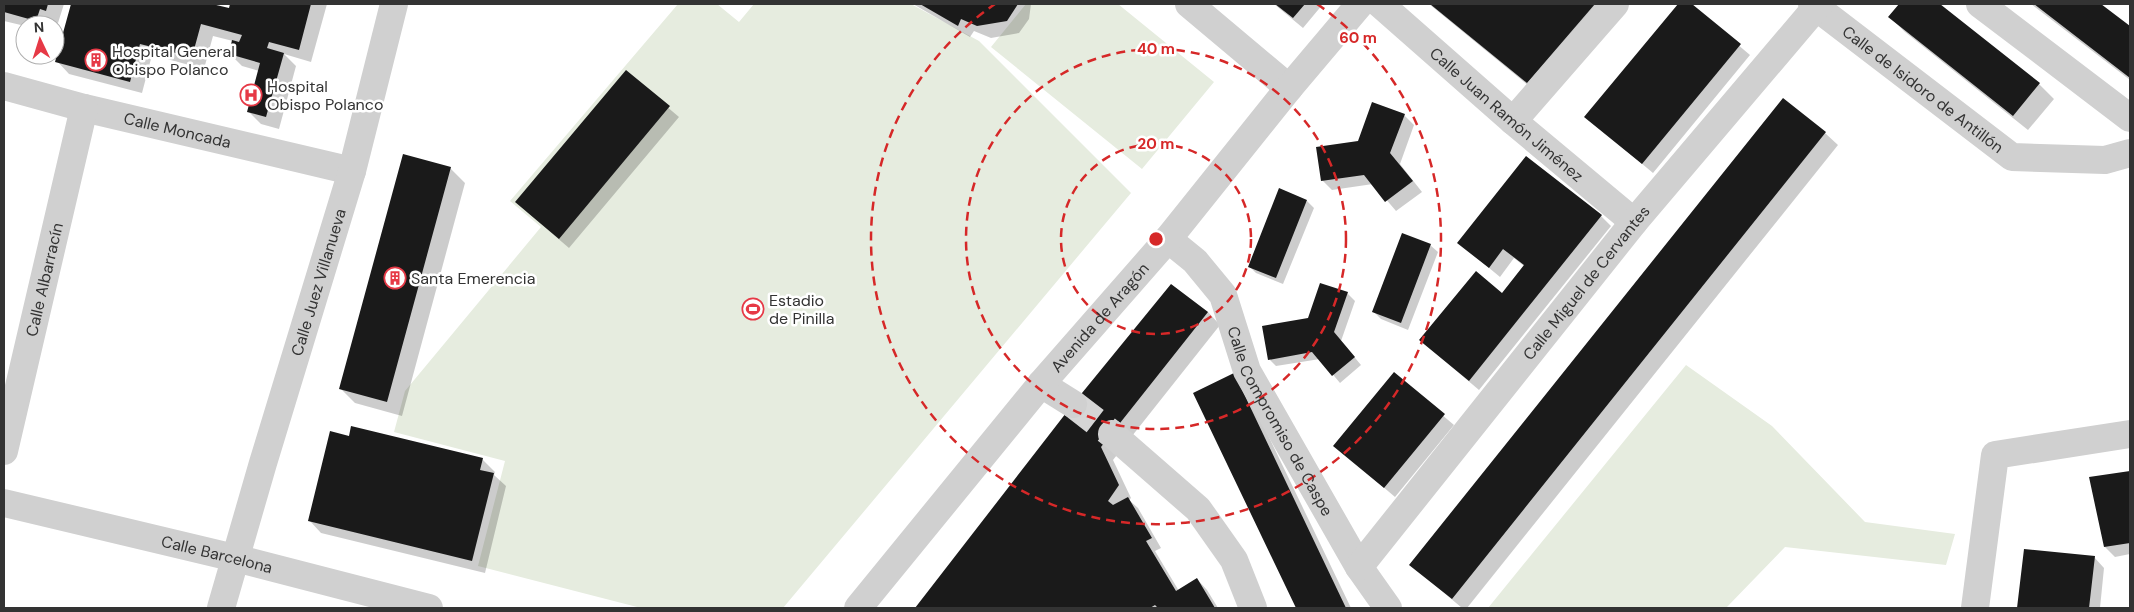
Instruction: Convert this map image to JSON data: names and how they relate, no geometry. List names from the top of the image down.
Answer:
{
  "streets": {
    "street": [
      "Calle de Isidoro de Antillón",
      "Calle Juan Ramón Jiménez",
      "Calle Moncada",
      "Calle Albarracín",
      "Calle Juez Villanueva",
      "Calle Miguel de Cervantes",
      "Avenida de Aragón",
      "Calle Compromiso de Caspe",
      "Calle Barcelona"
    ]
  },
  "crossings": [
    ["Calle de Isidoro de Antillón", "Calle Miguel de Cervantes"],
    ["Calle Juan Ramón Jiménez", "Calle Miguel de Cervantes"],
    ["Calle Moncada", "Calle Albarracín"],
    ["Calle Moncada", "Calle Juez Villanueva"],
    ["Calle Juez Villanueva", "Calle Barcelona"],
    ["Calle Miguel de Cervantes", "Calle Compromiso de Caspe"],
    ["Avenida de Aragón", "Calle Compromiso de Caspe"]
  ],
  "places": {
    "building": ["Hospital General Obispo Polanco", "Santa Emerencia"],
    "hospital": ["Hospital Obispo Polanco"],
    "sports": ["Estadio de Pinilla"]
  },
  "north": "top",
  "rings": ["60 m", "40 m", "20 m"]
}
